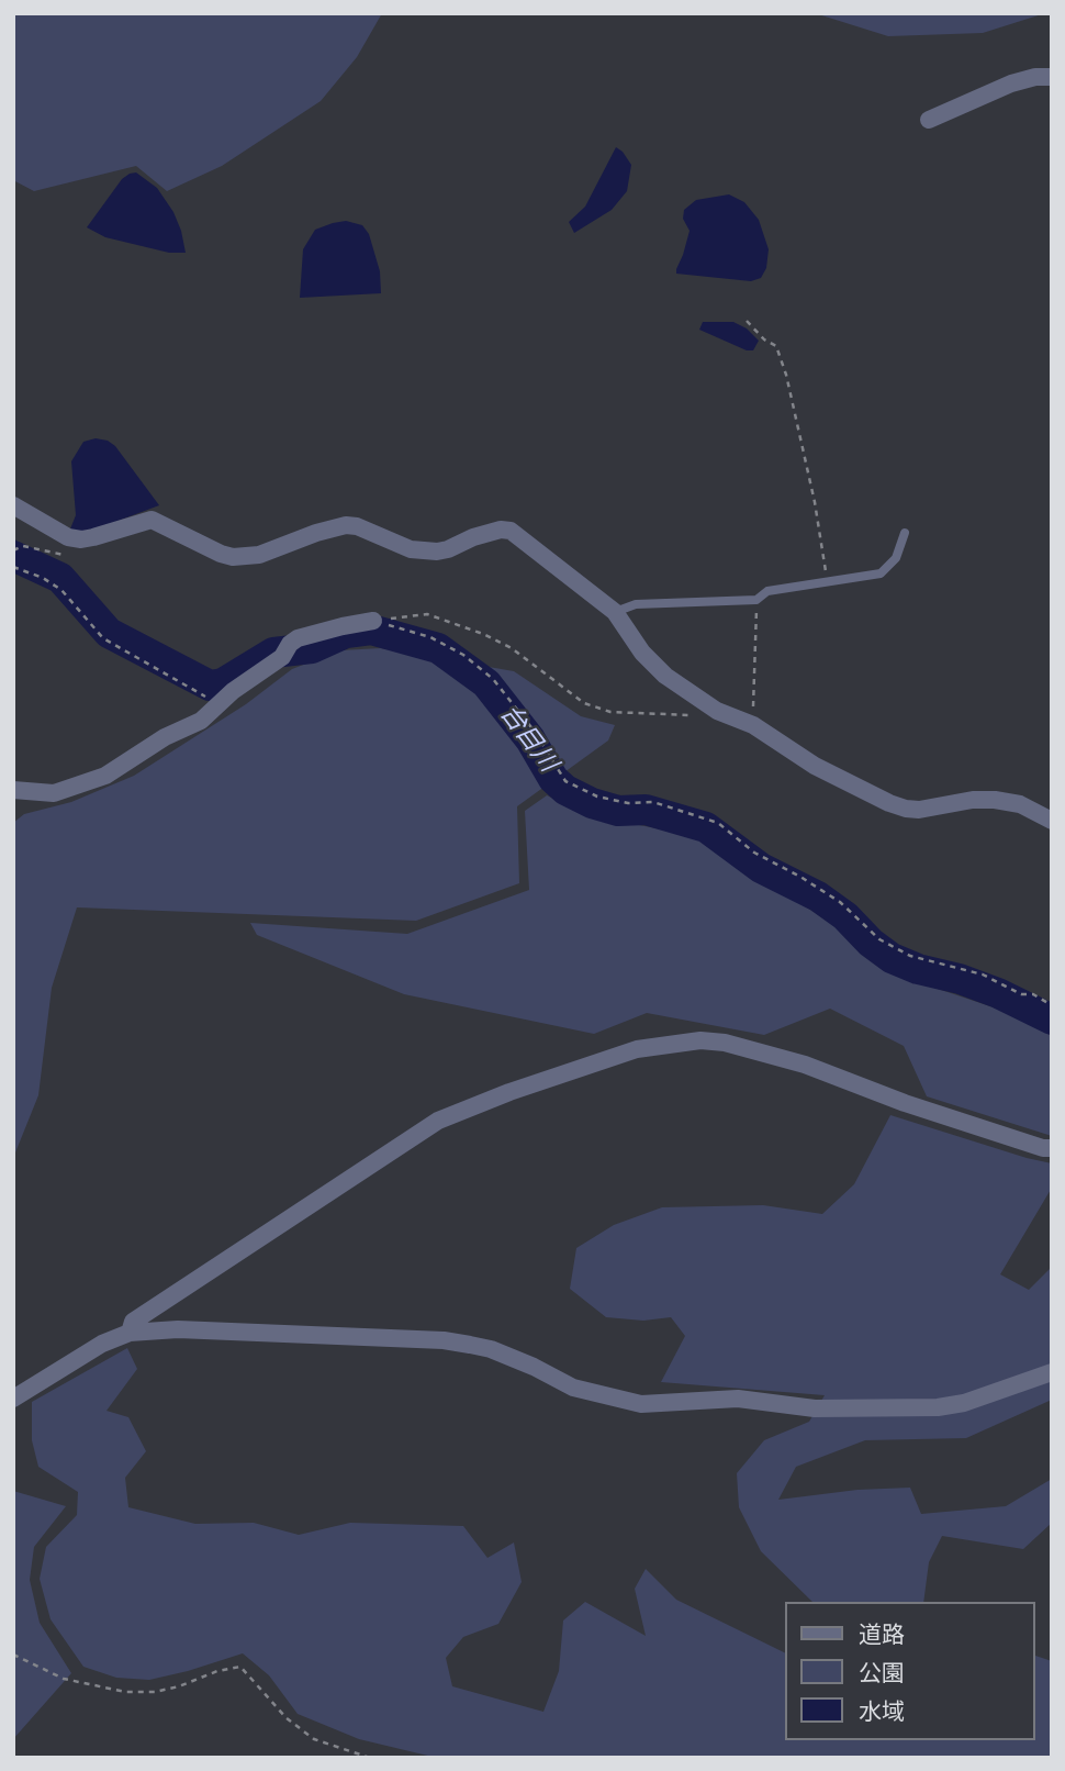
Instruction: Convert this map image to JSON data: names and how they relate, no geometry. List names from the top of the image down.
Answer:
{
  "water": ["台目川"],
  "legend": ["道路", "公園", "水域"]
}
